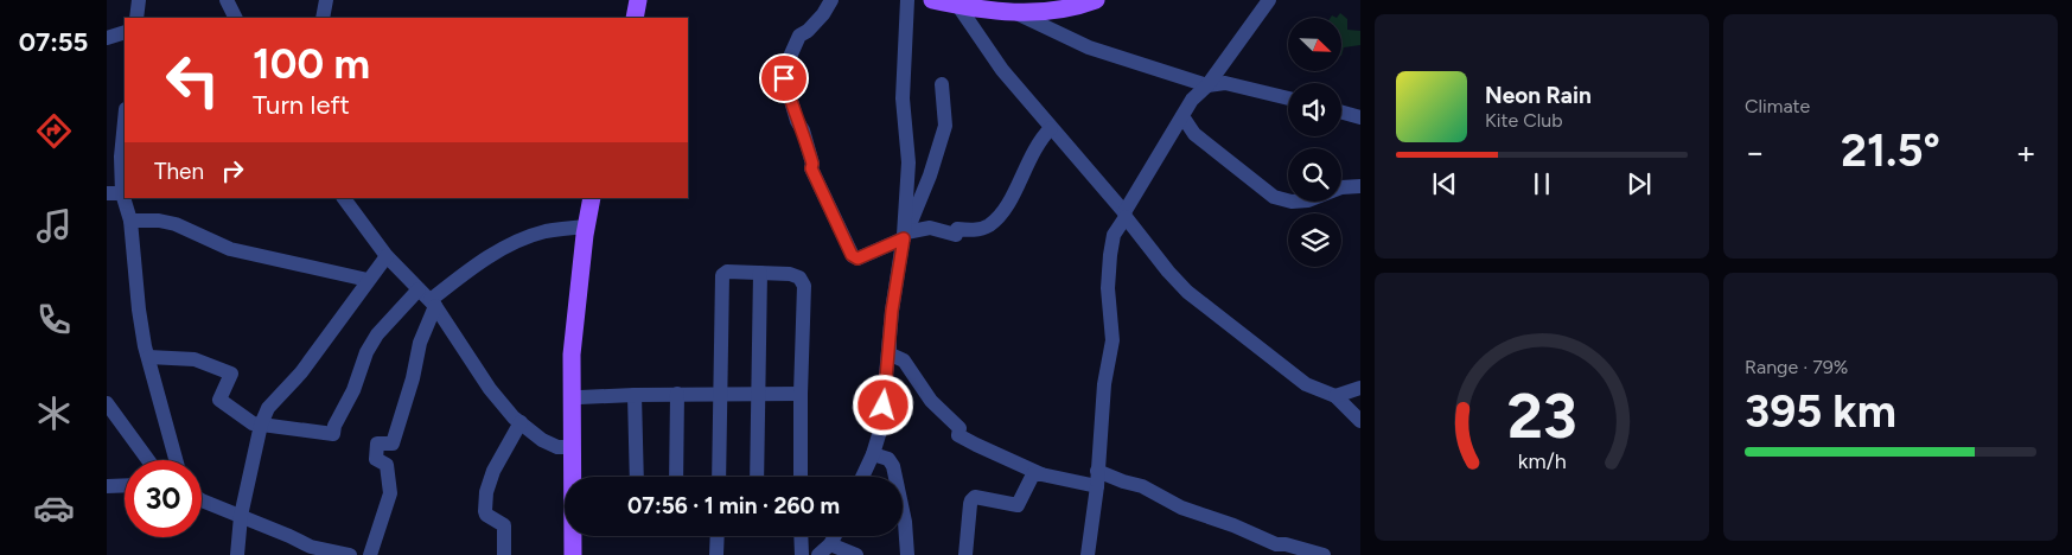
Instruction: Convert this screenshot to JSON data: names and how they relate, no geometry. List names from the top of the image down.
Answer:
{
  "north": "bottom right",
  "page": {
    "tabs": "07:55",
    "tile": [
      "Climate",
      ["Range · 79%", "395 km"]
    ],
    "turn": ["100 m", "Turn left"],
    "song": ["Neon Rain", "Kite Club"],
    "heat": ["−", "21.5°", "+"],
    "then": "Then",
    "limit": "30",
    "trip": "07:56 · 1 min · 260 m",
    "gauge": ["23", "km/h"]
  }
}
